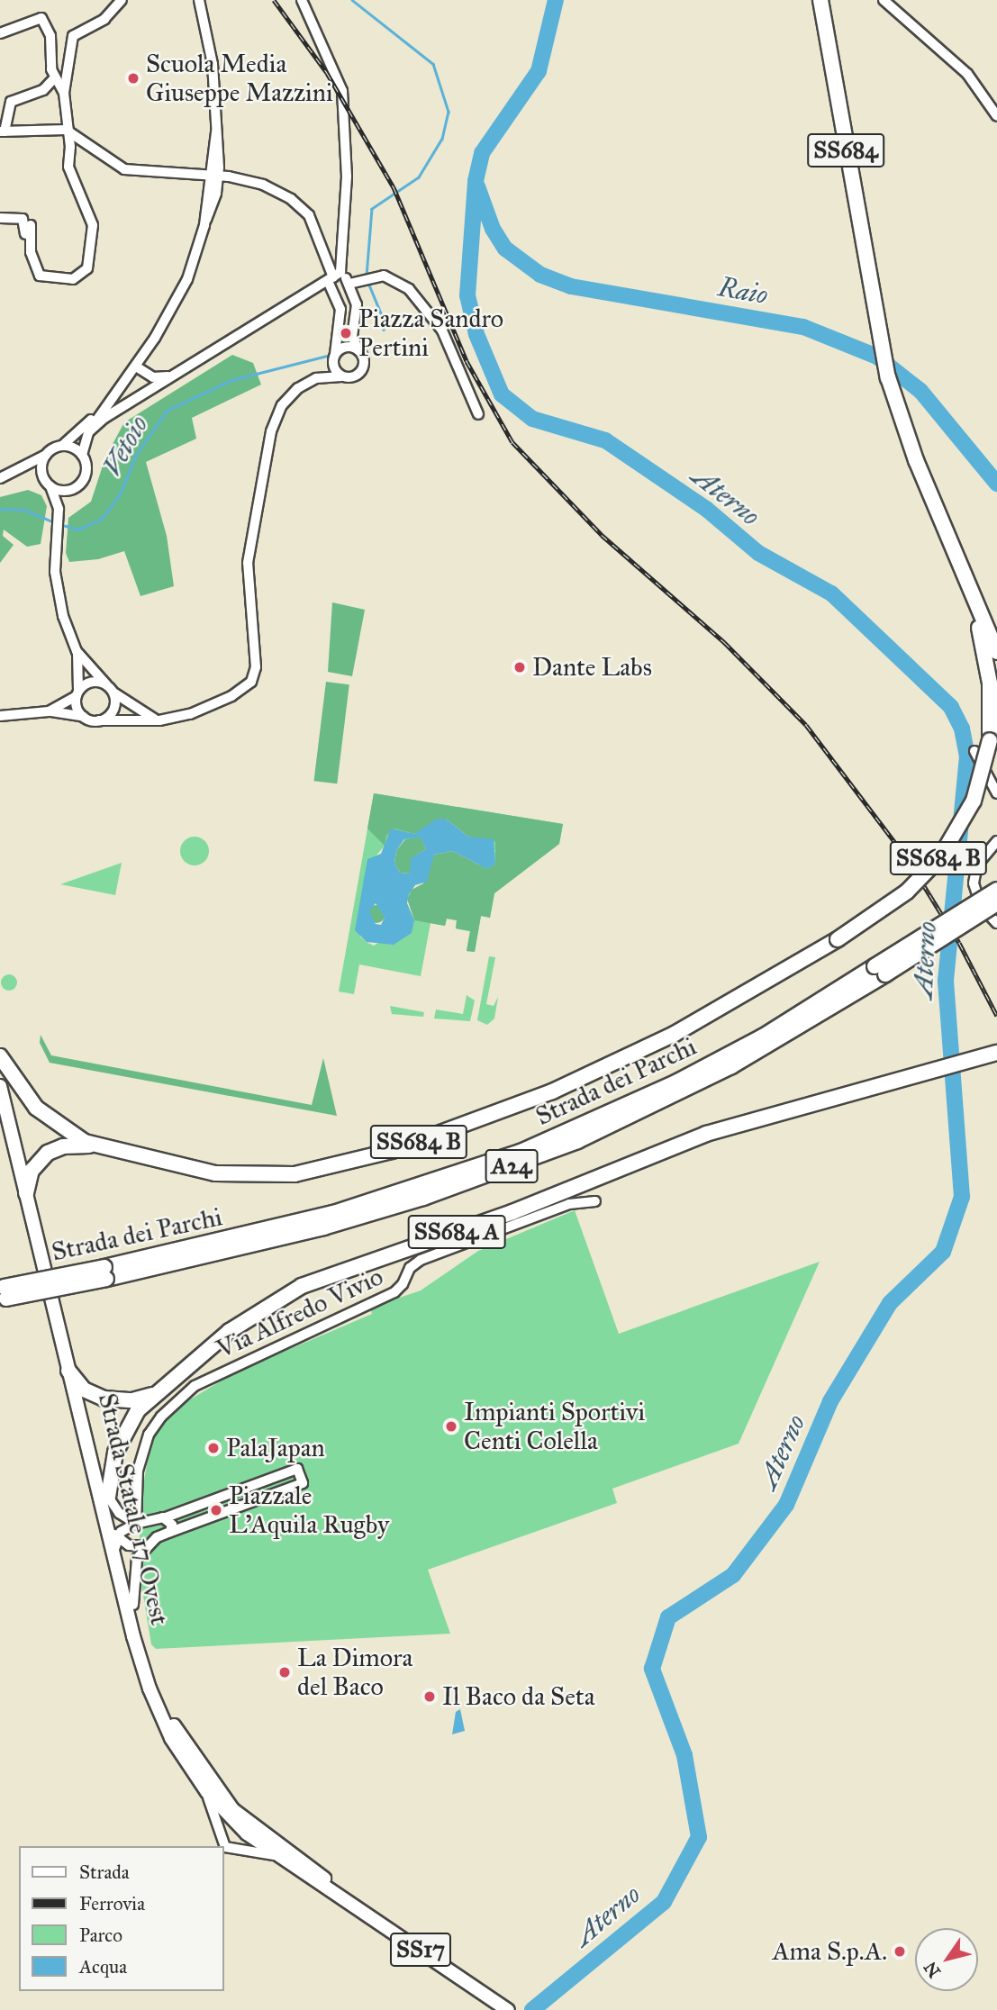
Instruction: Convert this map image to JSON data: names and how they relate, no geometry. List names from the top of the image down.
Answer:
{
  "streets": {
    "highway": [
      "SS684",
      "SS684 B",
      "Strada dei Parchi",
      "A24",
      "SS684 A"
    ],
    "main road": ["Strada Statale 17 Ovest", "SS17"],
    "street": ["Via Alfredo Vivio"]
  },
  "crossings": [
    ["SS684", "SS684 B"],
    ["SS684 B", "Strada Statale 17 Ovest"],
    ["SS684 A", "Strada Statale 17 Ovest"]
  ],
  "water": ["Raio", "Vetoio", "Aterno"],
  "places": [
    "Scuola Media Giuseppe Mazzini",
    "Piazza Sandro Pertini",
    "Dante Labs",
    "Impianti Sportivi Centi Colella",
    "PalaJapan",
    "Piazzale L'Aquila Rugby",
    "La Dimora del Baco",
    "Il Baco da Seta",
    "Ama S.p.A."
  ],
  "legend": [
    "Strada",
    "Ferrovia",
    "Parco",
    "Acqua"
  ],
  "north": "bottom left"
}
